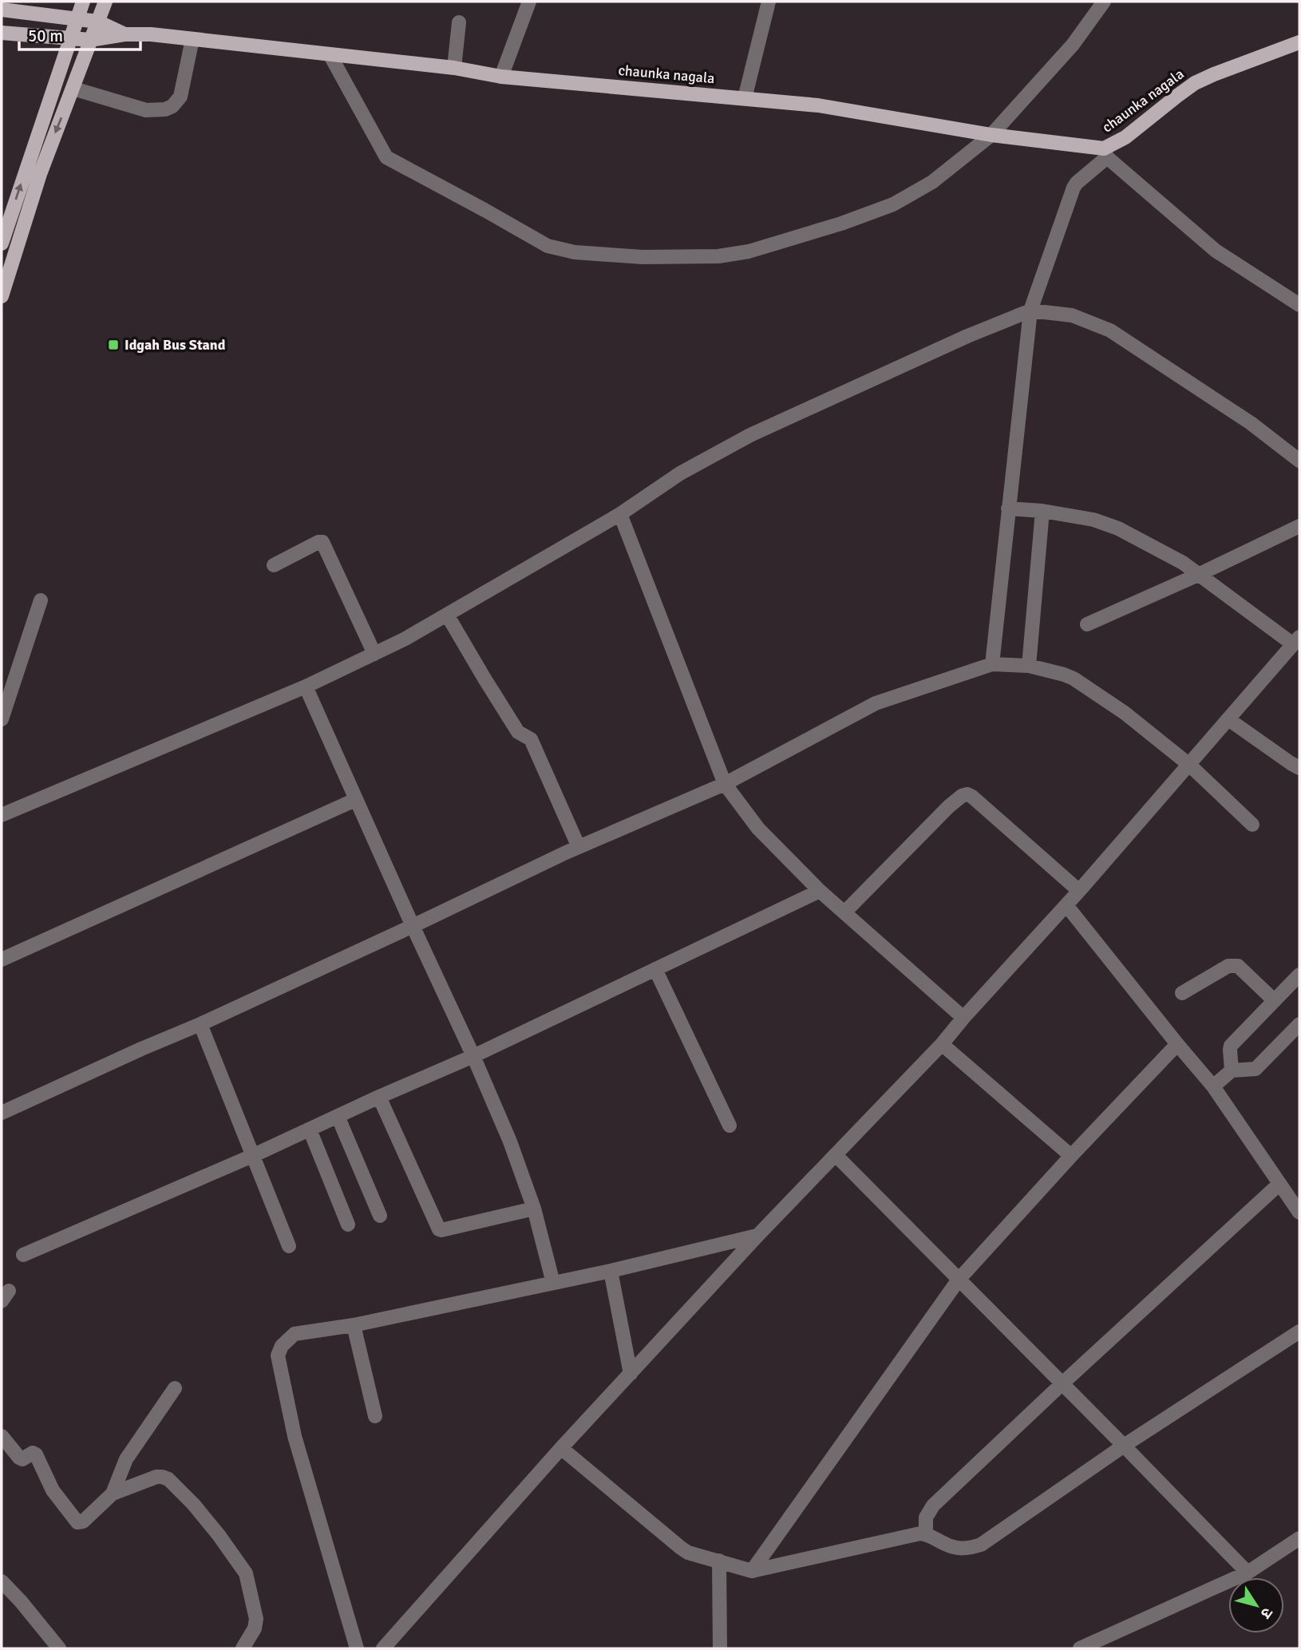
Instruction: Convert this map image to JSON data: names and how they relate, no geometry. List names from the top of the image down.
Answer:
{
  "streets": {
    "main road": ["chaunka nagala"]
  },
  "places": {
    "transit": ["Idgah Bus Stand"]
  },
  "scale_bar": "50 m",
  "north": "bottom right"
}
